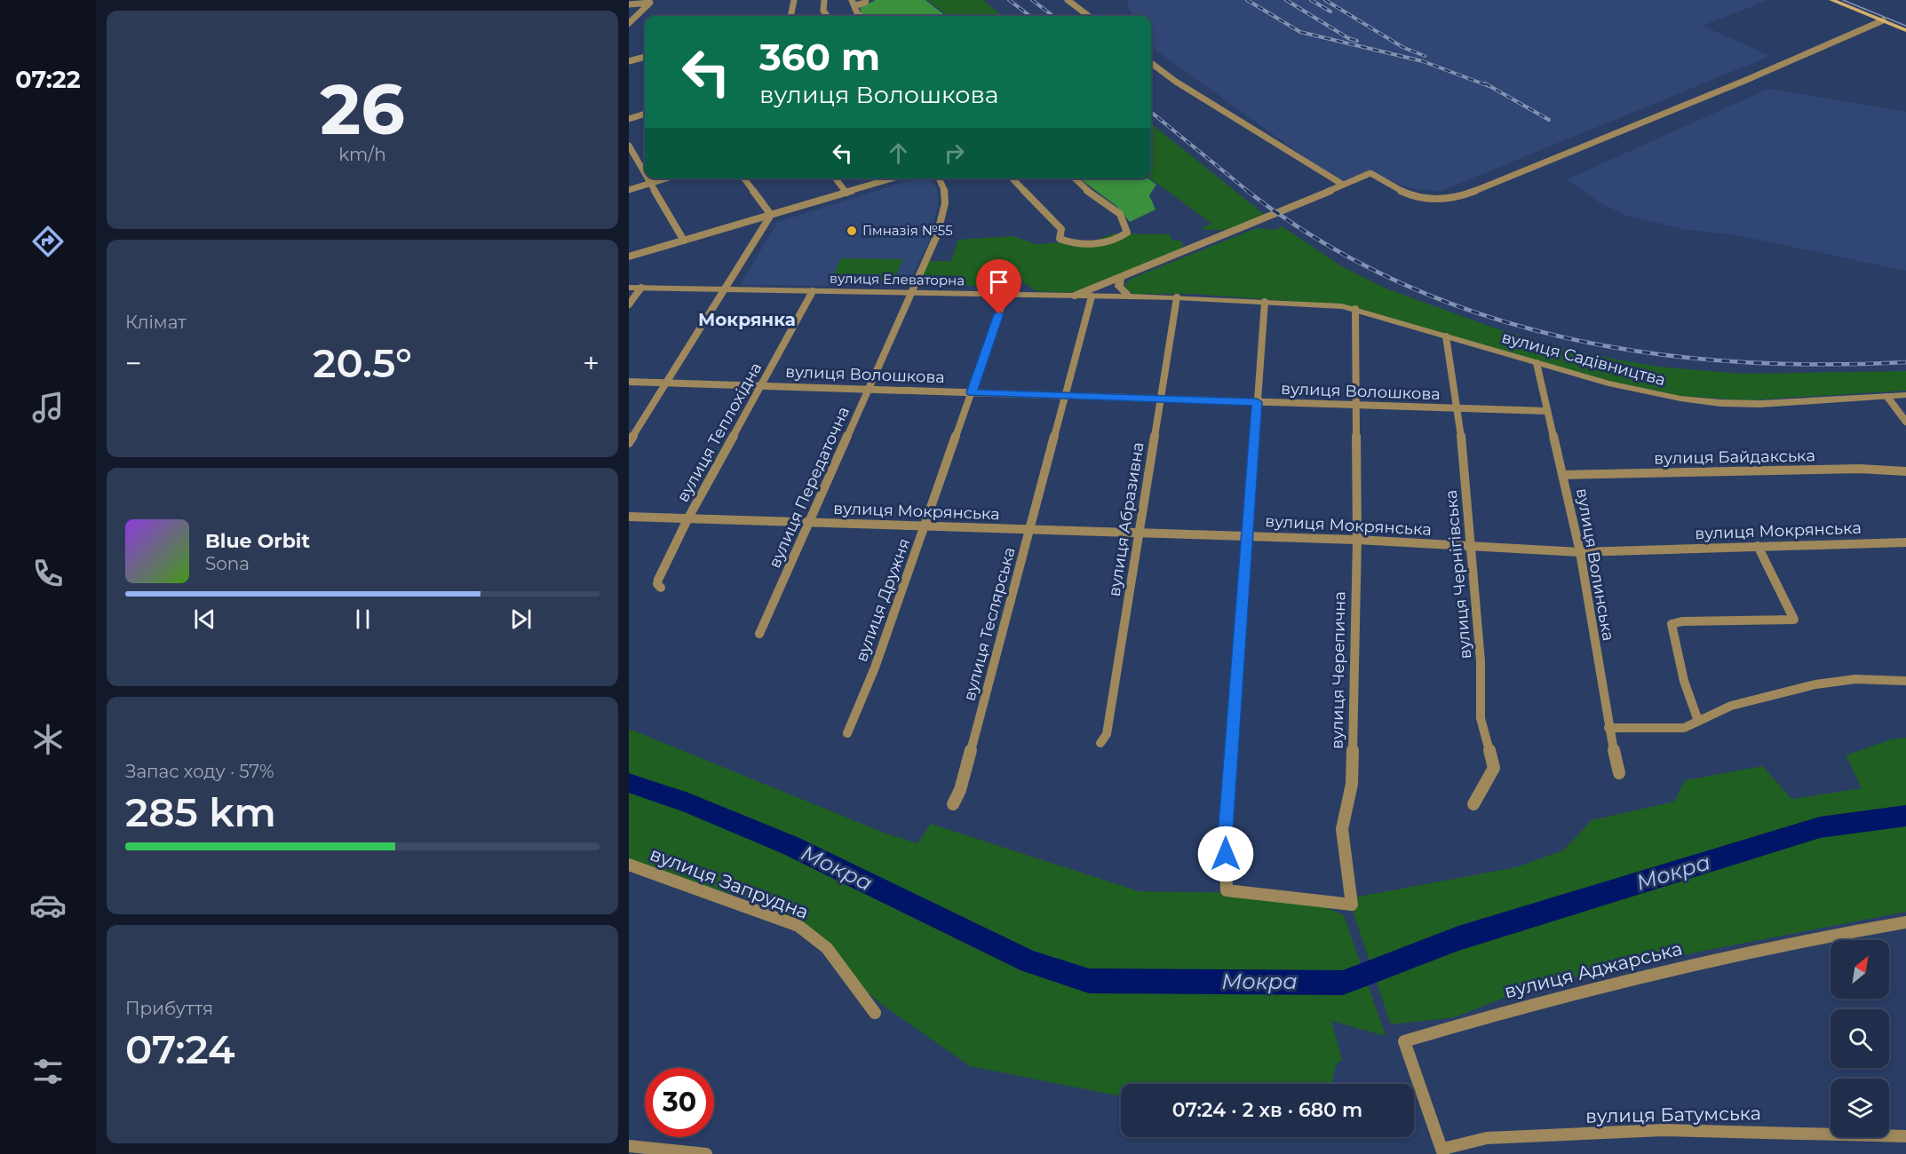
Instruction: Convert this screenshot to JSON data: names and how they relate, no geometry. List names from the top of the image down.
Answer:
{
  "streets": {
    "street": [
      "вулиця Елеваторна",
      "вулиця Садівництва",
      "вулиця Волошкова",
      "вулиця Теплохідна",
      "вулиця Байдакська",
      "вулиця Передаточна",
      "вулиця Мокрянська",
      "вулиця Абразивна",
      "вулиця Волинська",
      "вулиця Чернігівська",
      "вулиця Дружня",
      "вулиця Теслярська",
      "вулиця Черепична",
      "вулиця Запрудна",
      "вулиця Аджарська",
      "вулиця Батумська"
    ]
  },
  "crossings": [
    ["вулиця Елеваторна", "вулиця Садівництва"],
    ["вулиця Елеваторна", "вулиця Теплохідна"],
    ["вулиця Елеваторна", "вулиця Передаточна"],
    ["вулиця Елеваторна", "вулиця Абразивна"],
    ["вулиця Елеваторна", "вулиця Дружня"],
    ["вулиця Елеваторна", "вулиця Теслярська"],
    ["вулиця Елеваторна", "вулиця Черепична"],
    ["вулиця Садівництва", "вулиця Волинська"],
    ["вулиця Садівництва", "вулиця Чернігівська"],
    ["вулиця Садівництва", "вулиця Черепична"],
    ["вулиця Волошкова", "вулиця Теплохідна"],
    ["вулиця Волошкова", "вулиця Передаточна"],
    ["вулиця Волошкова", "вулиця Абразивна"],
    ["вулиця Волошкова", "вулиця Волинська"],
    ["вулиця Волошкова", "вулиця Чернігівська"],
    ["вулиця Волошкова", "вулиця Дружня"],
    ["вулиця Волошкова", "вулиця Теслярська"],
    ["вулиця Волошкова", "вулиця Черепична"],
    ["вулиця Теплохідна", "вулиця Мокрянська"],
    ["вулиця Байдакська", "вулиця Волинська"],
    ["вулиця Передаточна", "вулиця Мокрянська"],
    ["вулиця Мокрянська", "вулиця Абразивна"],
    ["вулиця Мокрянська", "вулиця Волинська"],
    ["вулиця Мокрянська", "вулиця Чернігівська"],
    ["вулиця Мокрянська", "вулиця Дружня"],
    ["вулиця Мокрянська", "вулиця Теслярська"],
    ["вулиця Мокрянська", "вулиця Черепична"],
    ["вулиця Аджарська", "вулиця Батумська"]
  ],
  "districts": ["Мокрянка"],
  "water": ["Мокра"],
  "places": ["Гімназія №55"],
  "north": "top right",
  "page": {
    "tabs": "07:22",
    "tile": [
      ["26", "km/h"],
      "Клімат",
      ["Запас ходу · 57%", "285 km"],
      ["Прибуття", "07:24"]
    ],
    "turn": ["360 m", "вулиця Волошкова"],
    "heat": ["−", "20.5°", "+"],
    "song": ["Blue Orbit", "Sona"],
    "limit": "30",
    "trip": "07:24 · 2 хв · 680 m"
  }
}
